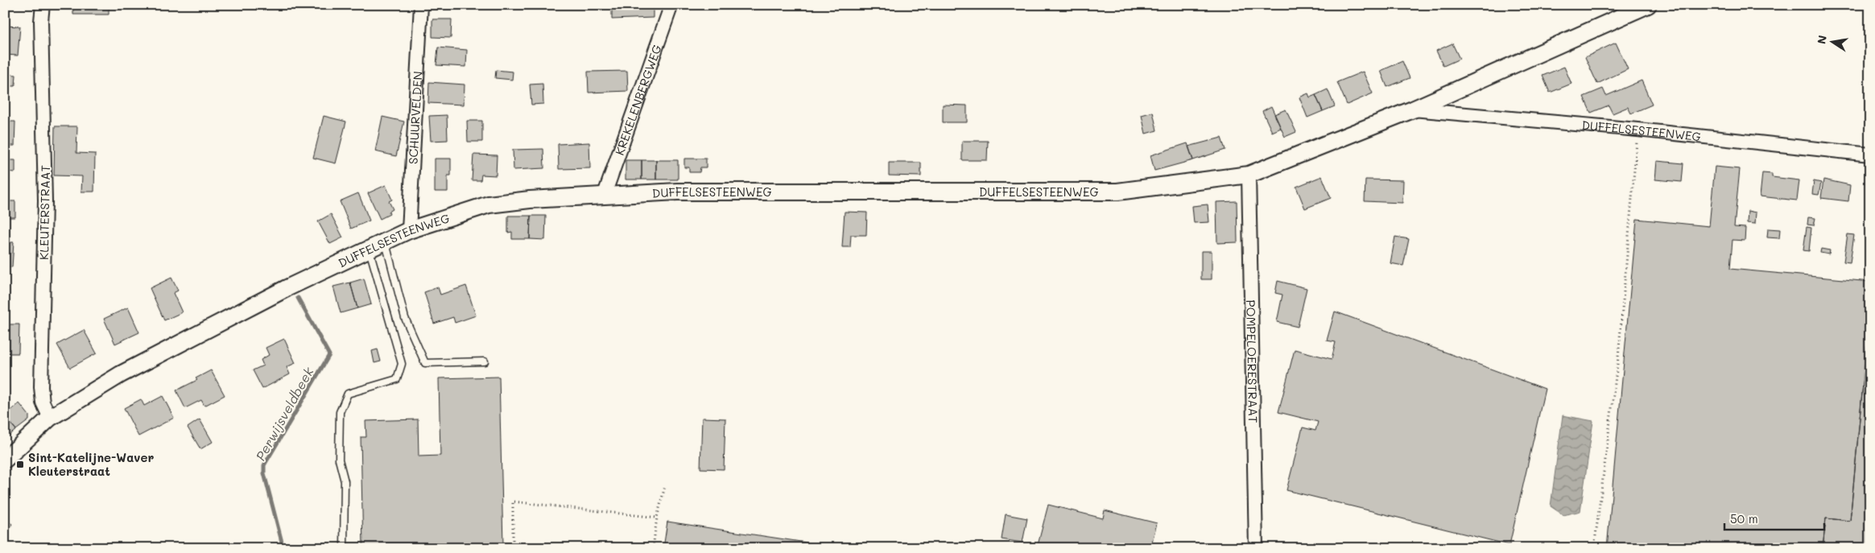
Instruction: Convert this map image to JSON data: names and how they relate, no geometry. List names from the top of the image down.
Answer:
{
  "streets": {
    "street": [
      "KREKELENBERGWEG",
      "SCHUURVELDEN",
      "DUFFELSESTEENWEG",
      "KLEUTERSTRAAT",
      "POMPELOERESTRAAT"
    ]
  },
  "crossings": [
    ["KREKELENBERGWEG", "DUFFELSESTEENWEG"],
    ["SCHUURVELDEN", "DUFFELSESTEENWEG"],
    ["DUFFELSESTEENWEG", "KLEUTERSTRAAT"],
    ["DUFFELSESTEENWEG", "POMPELOERESTRAAT"]
  ],
  "water": ["Perwijsveldbeek"],
  "places": {
    "transit": ["Sint-Katelijne-Waver Kleuterstraat"]
  },
  "scale_bar": "50 m",
  "north": "left"
}
